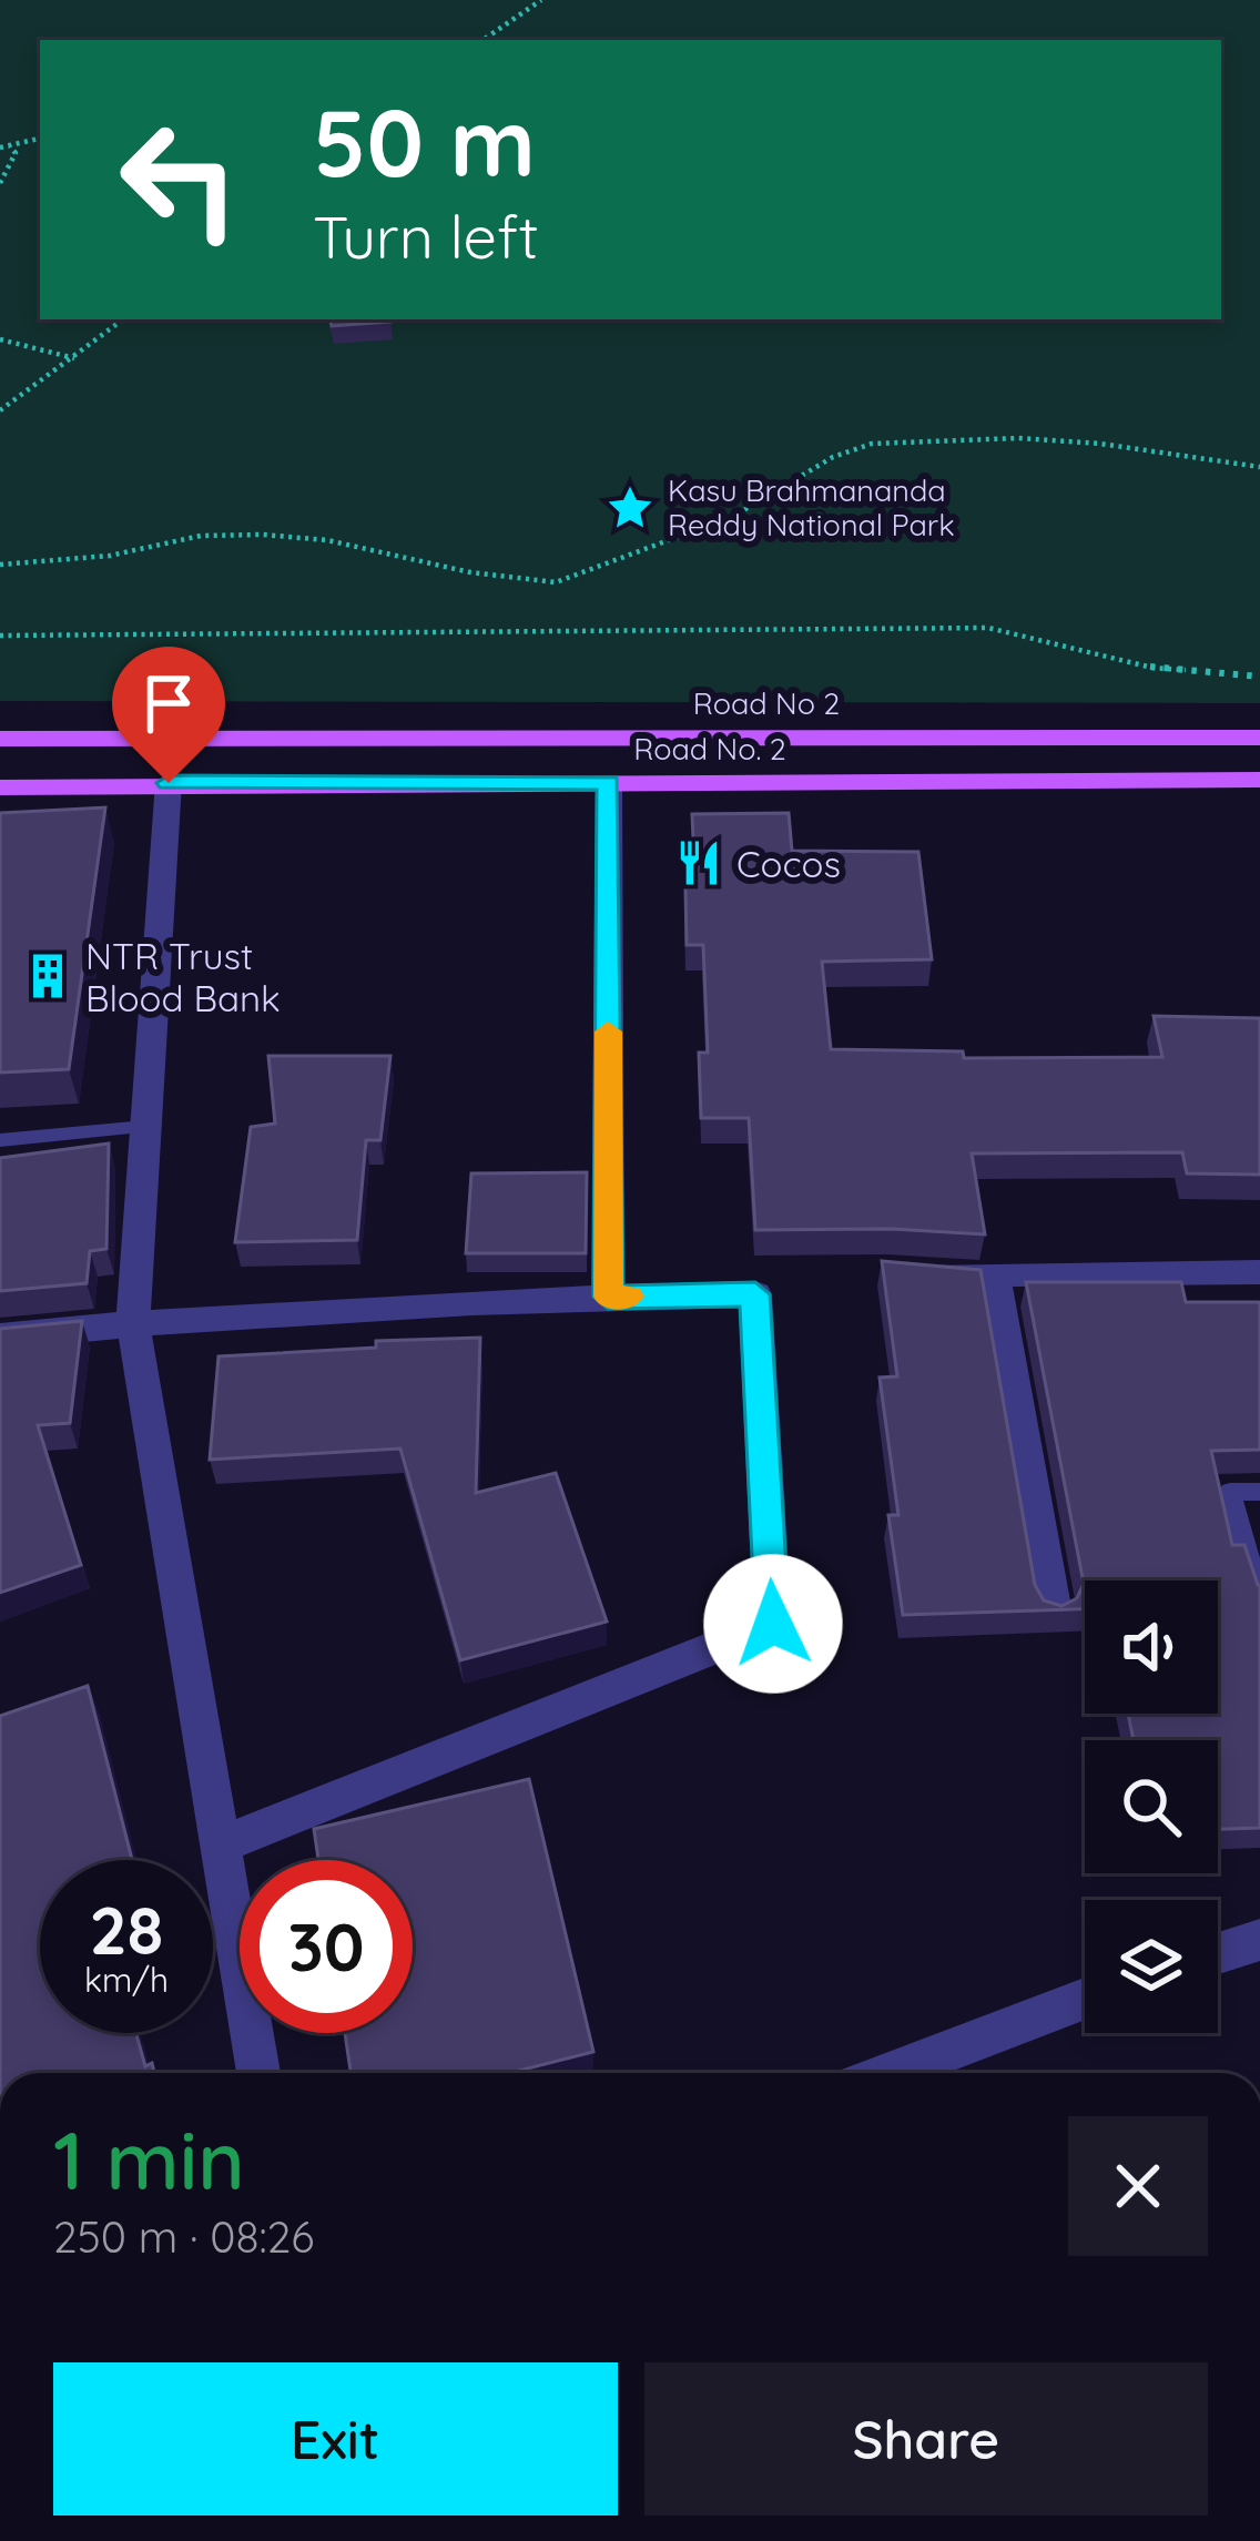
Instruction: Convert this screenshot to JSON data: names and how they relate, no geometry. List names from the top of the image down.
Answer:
{
  "streets": {
    "main road": ["Road No 2", "Road No. 2"]
  },
  "places": {
    "place": ["Kasu Brahmananda Reddy National Park"],
    "restaurant": ["Cocos"],
    "building": ["NTR Trust Blood Bank"]
  },
  "page": {
    "turn": ["50 m", "Turn left"],
    "speed": "28 km/h",
    "limit": "30",
    "heading": ["1 min", "250 m · 08:26"],
    "buttons": ["Exit", "Share"]
  }
}
